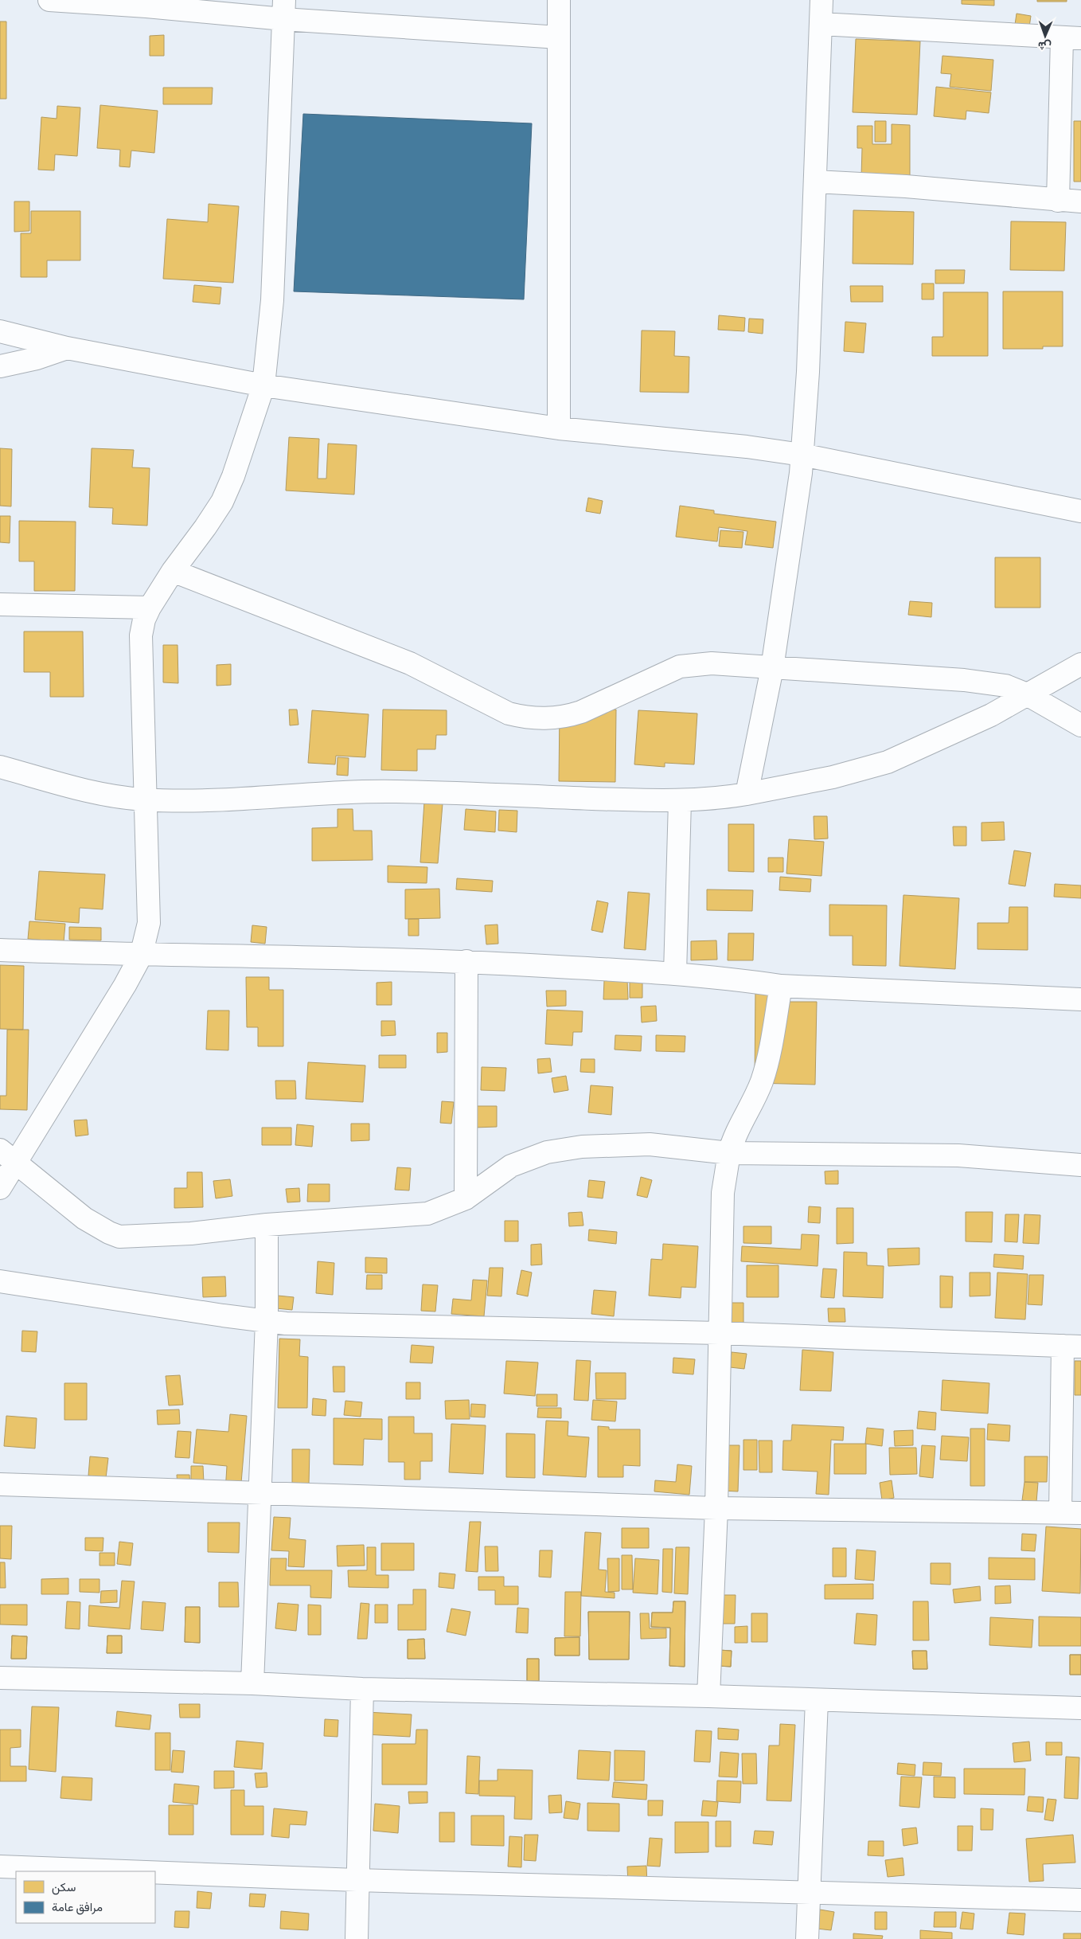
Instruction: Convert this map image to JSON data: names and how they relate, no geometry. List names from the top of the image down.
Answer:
{
  "legend": ["سكن", "مرافق عامة"],
  "north": "bottom"
}
